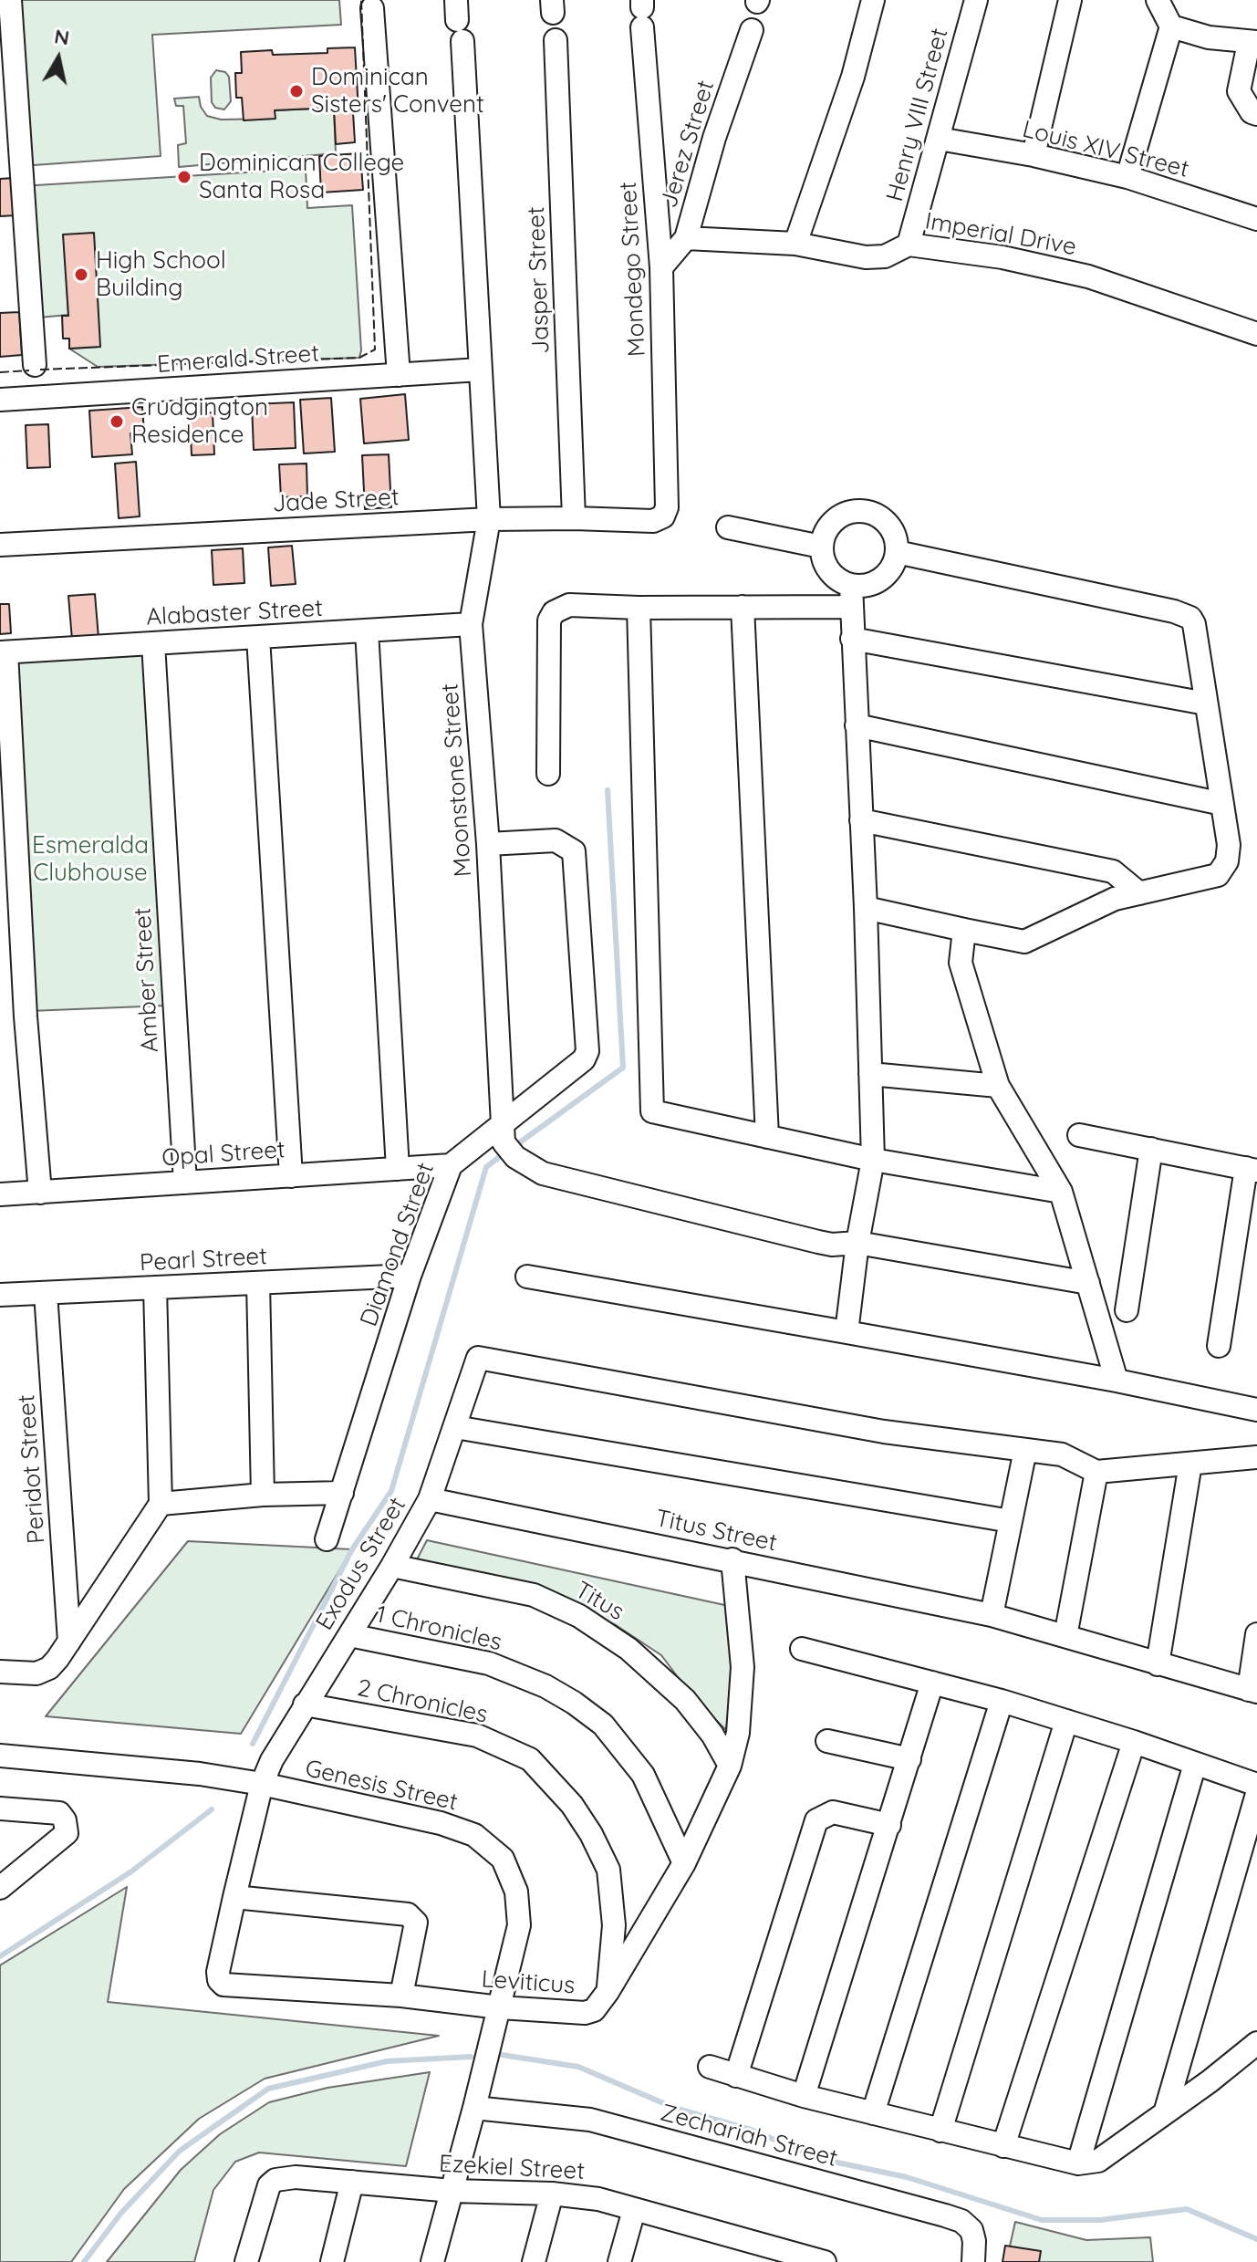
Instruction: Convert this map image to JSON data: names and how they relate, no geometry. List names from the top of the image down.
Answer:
{
  "streets": {
    "street": [
      "Henry VIII Street",
      "Jerez Street",
      "Louis XIV Street",
      "Imperial Drive",
      "Mondego Street",
      "Jasper Street",
      "Emerald Street",
      "Jade Street",
      "Alabaster Street",
      "Moonstone Street",
      "Amber Street",
      "Opal Street",
      "Diamond Street",
      "Pearl Street",
      "Peridot Street",
      "Titus Street",
      "Exodus Street",
      "Titus",
      "1 Chronicles",
      "2 Chronicles",
      "Genesis Street",
      "Leviticus",
      "Zechariah Street",
      "Ezekiel Street"
    ]
  },
  "crossings": [
    ["Henry VIII Street", "Louis XIV Street"],
    ["Henry VIII Street", "Imperial Drive"],
    ["Jerez Street", "Imperial Drive"],
    ["Jerez Street", "Mondego Street"],
    ["Mondego Street", "Jade Street"],
    ["Jasper Street", "Jade Street"],
    ["Emerald Street", "Moonstone Street"],
    ["Jade Street", "Moonstone Street"],
    ["Alabaster Street", "Moonstone Street"],
    ["Alabaster Street", "Amber Street"],
    ["Moonstone Street", "Diamond Street"],
    ["Amber Street", "Opal Street"],
    ["Opal Street", "Diamond Street"],
    ["Diamond Street", "Pearl Street"],
    ["Pearl Street", "Peridot Street"],
    ["Titus Street", "Exodus Street"],
    ["Titus Street", "Leviticus"],
    ["Exodus Street", "Titus"],
    ["Exodus Street", "1 Chronicles"],
    ["Exodus Street", "2 Chronicles"],
    ["Exodus Street", "Genesis Street"],
    ["Exodus Street", "Leviticus"],
    ["Titus", "Leviticus"],
    ["1 Chronicles", "Leviticus"],
    ["2 Chronicles", "Leviticus"],
    ["Genesis Street", "Leviticus"],
    ["Genesis Street", "Zechariah Street"],
    ["Genesis Street", "Ezekiel Street"]
  ],
  "parks": ["Esmeralda Clubhouse"],
  "places": [
    "Dominican Sisters' Convent",
    "Dominican College Santa Rosa",
    "High School Building",
    "Crudgington Residence"
  ],
  "north": "top"
}
